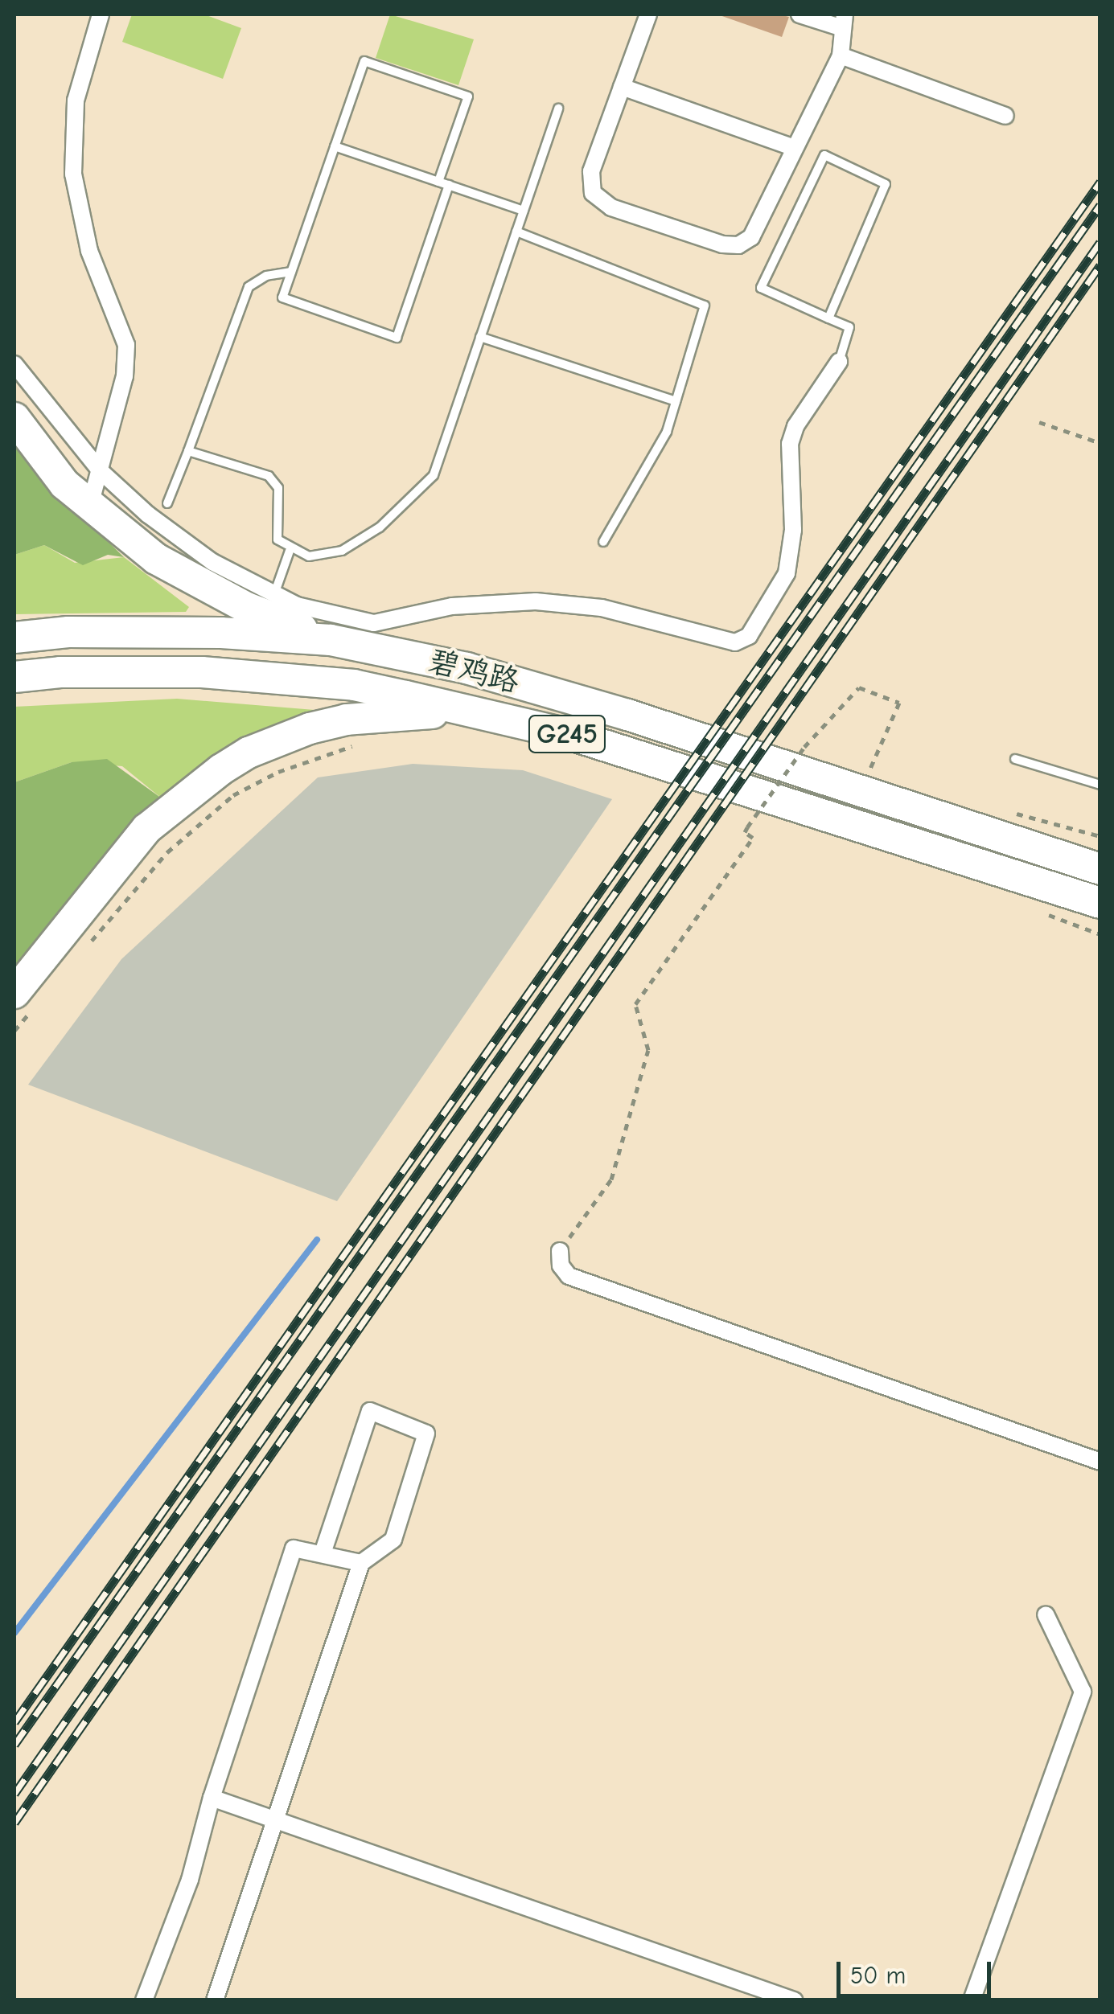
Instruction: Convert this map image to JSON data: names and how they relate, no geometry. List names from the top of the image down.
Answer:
{
  "streets": {
    "highway": ["碧鸡路", "G245"]
  },
  "scale_bar": "50 m"
}
